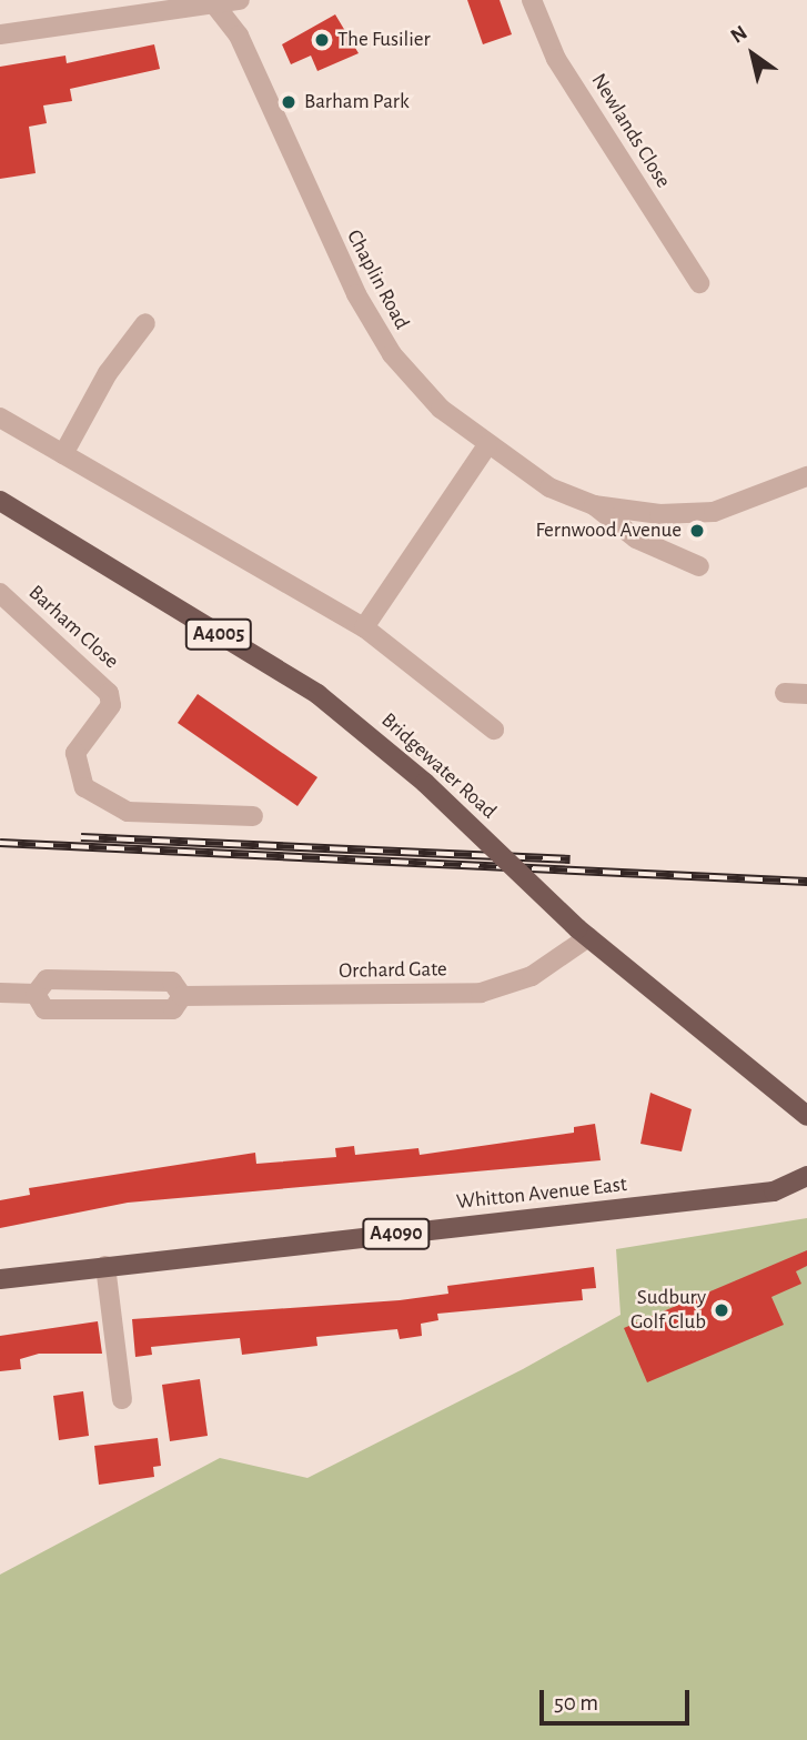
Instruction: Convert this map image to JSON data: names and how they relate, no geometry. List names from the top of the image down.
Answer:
{
  "streets": {
    "main road": [
      "A4005",
      "Bridgewater Road",
      "Whitton Avenue East",
      "A4090"
    ],
    "street": [
      "Newlands Close",
      "Chaplin Road",
      "Barham Close",
      "Orchard Gate"
    ]
  },
  "crossings": [
    ["Bridgewater Road", "Orchard Gate"]
  ],
  "places": [
    "The Fusilier",
    "Barham Park",
    "Fernwood Avenue",
    "Sudbury Golf Club"
  ],
  "scale_bar": "50 m",
  "north": "top left"
}
